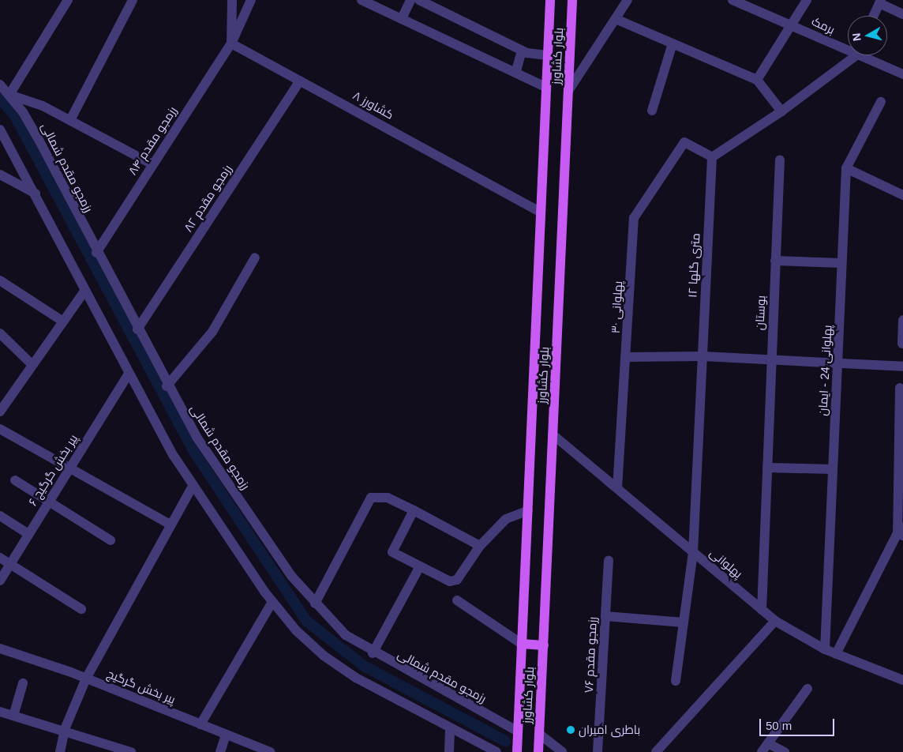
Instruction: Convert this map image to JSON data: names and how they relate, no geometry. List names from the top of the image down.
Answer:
{
  "streets": {
    "main road": ["بلوار کشاورز"],
    "street": [
      "برمک",
      "کشاورز ۸",
      "رزمجو مقدم ۸۴",
      "رزمجو مقدم شمالی",
      "رزمجو مقدم ۸۲",
      "۱۲ متری گلها",
      "پهلوانی ۳۰",
      "بوستان",
      "پهلوانی 24 - ایمان",
      "پیر بخش گرگیج ۶",
      "پهلوانی",
      "رزمجو مقدم ۷۶",
      "پیر بخش گرگیج"
    ]
  },
  "crossings": [
    ["بلوار کشاورز", "کشاورز ۸"],
    ["بلوار کشاورز", "رزمجو مقدم شمالی"],
    ["بلوار کشاورز", "پهلوانی"],
    ["کشاورز ۸", "رزمجو مقدم ۸۴"],
    ["کشاورز ۸", "رزمجو مقدم ۸۲"],
    ["رزمجو مقدم ۸۴", "رزمجو مقدم شمالی"],
    ["رزمجو مقدم شمالی", "رزمجو مقدم ۸۲"],
    ["۱۲ متری گلها", "پهلوانی ۳۰"],
    ["۱۲ متری گلها", "پهلوانی"],
    ["پهلوانی ۳۰", "پهلوانی"],
    ["بوستان", "پهلوانی"],
    ["پهلوانی 24 - ایمان", "پهلوانی"]
  ],
  "places": ["باطری امیران"],
  "scale_bar": "50 m",
  "north": "left"
}
